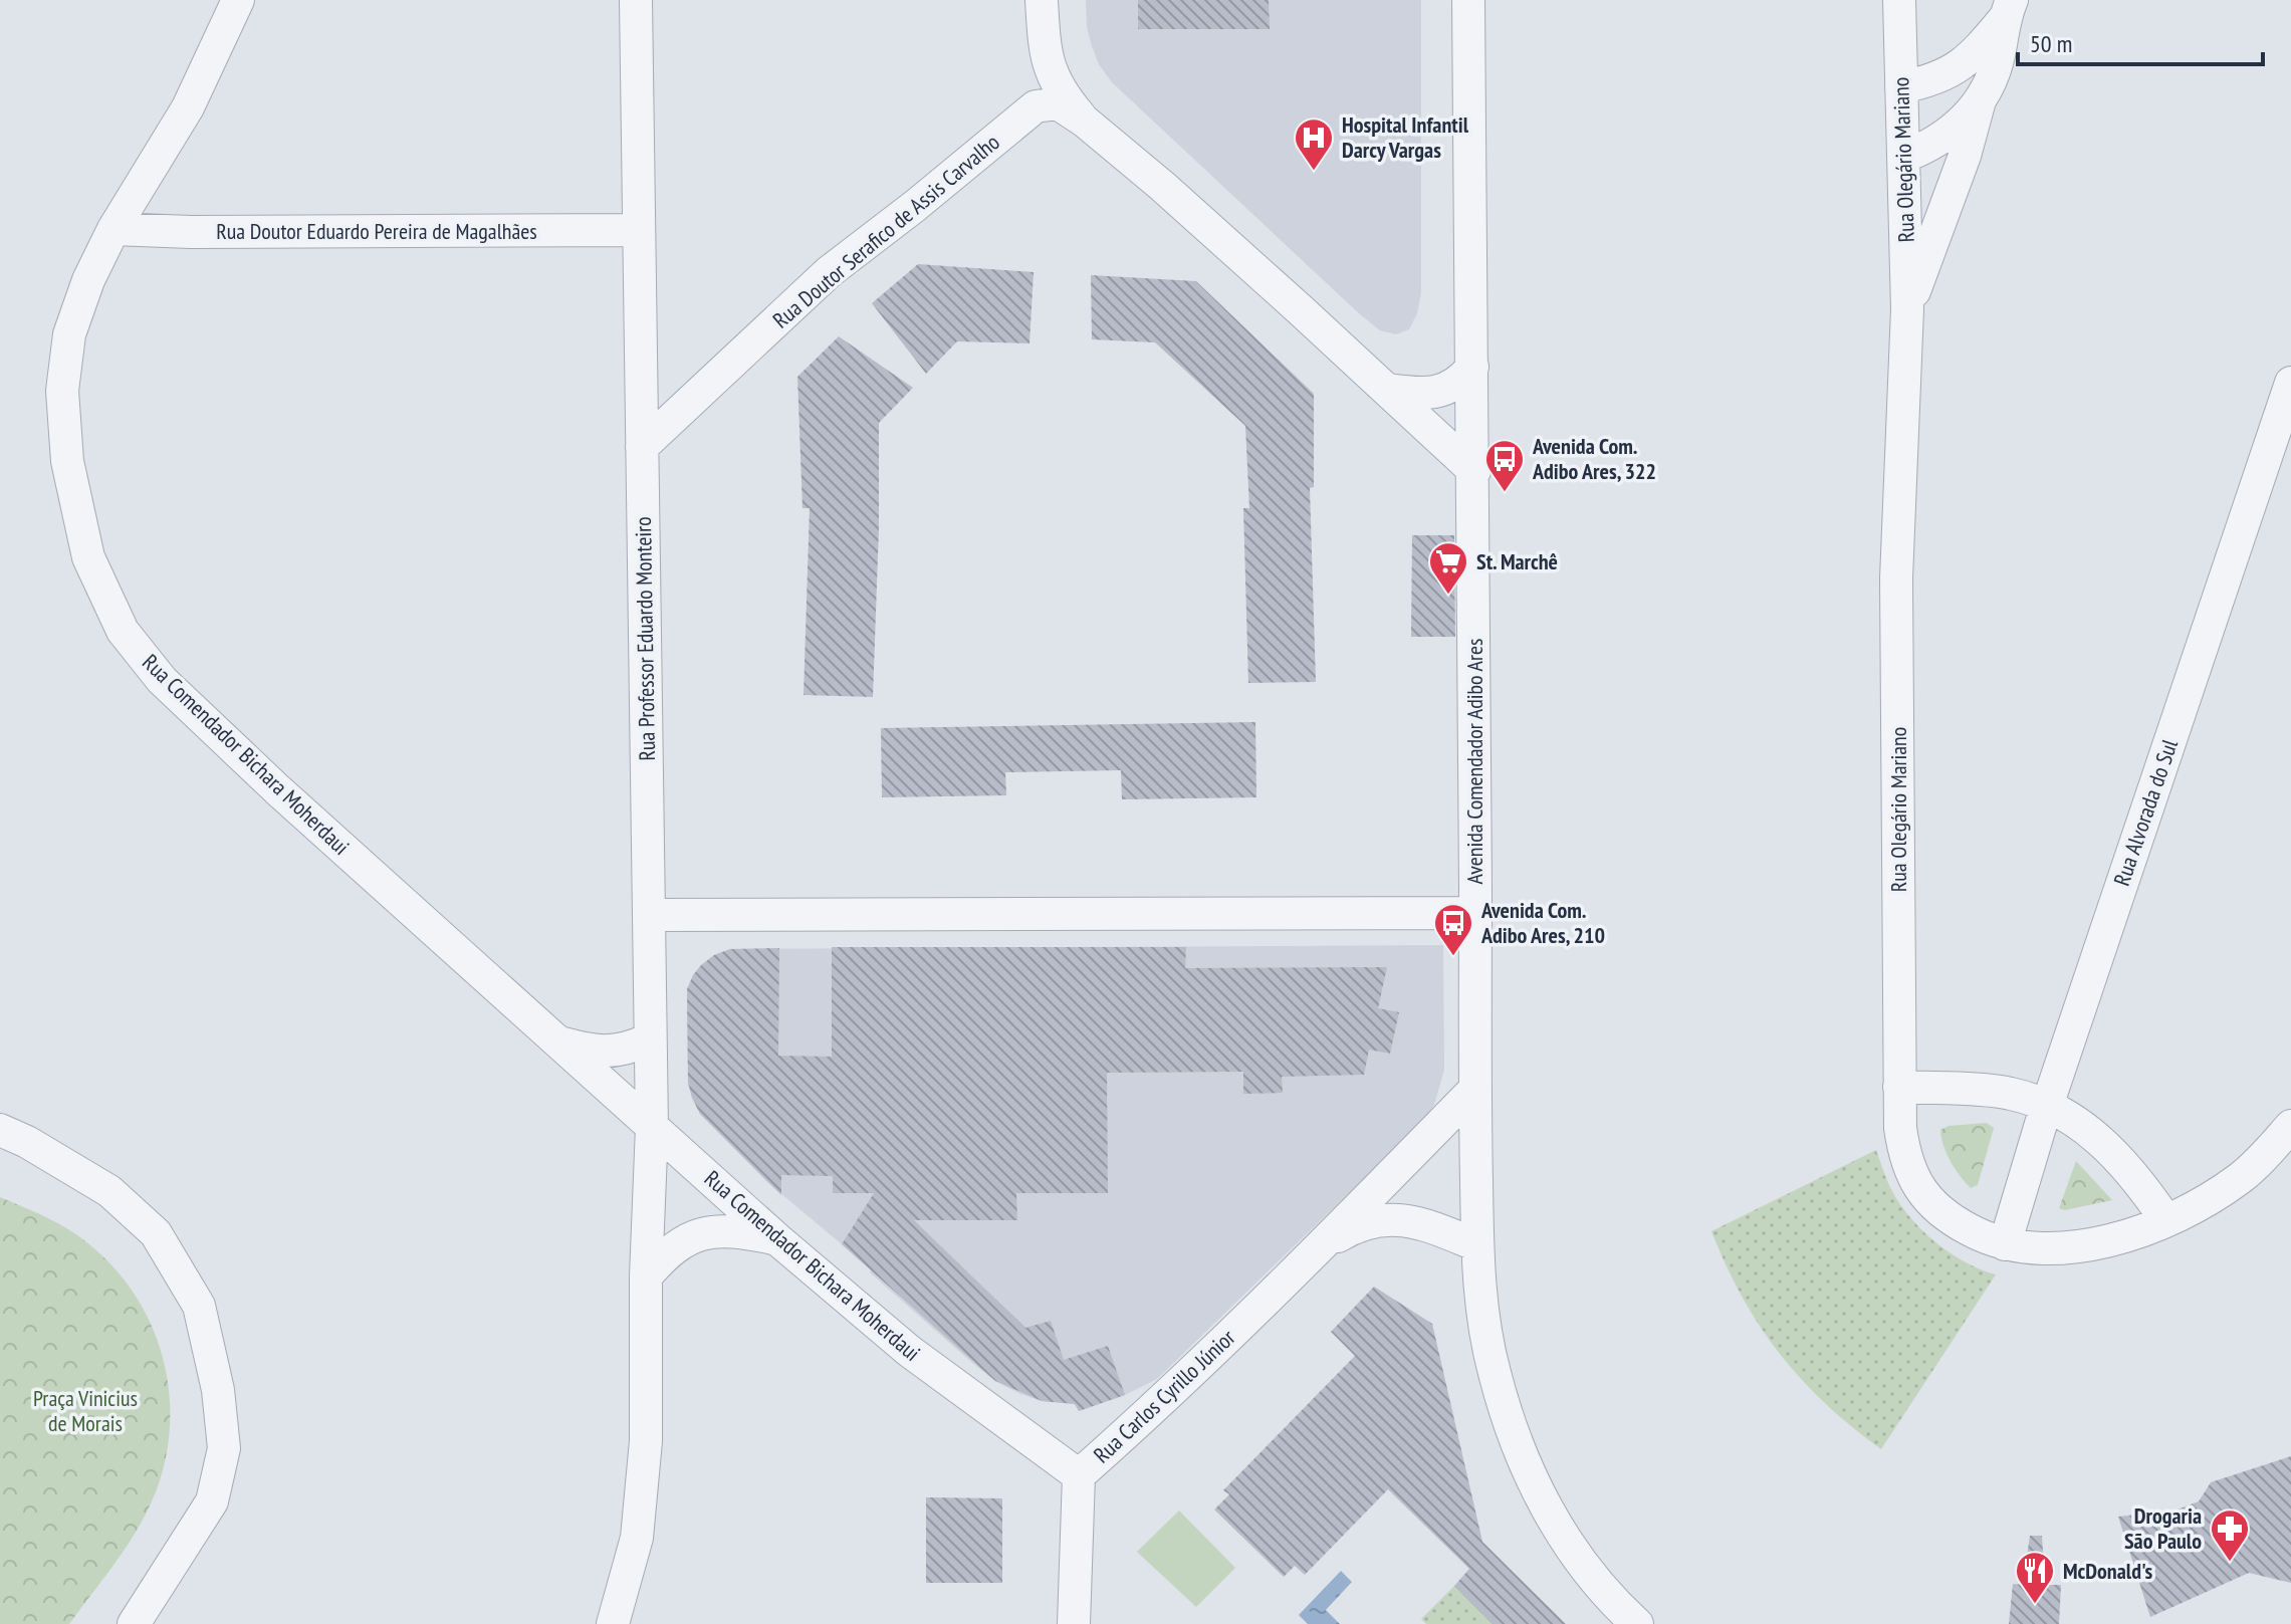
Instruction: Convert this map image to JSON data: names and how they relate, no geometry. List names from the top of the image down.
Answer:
{
  "streets": {
    "street": [
      "Rua Olegário Mariano",
      "Rua Doutor Eduardo Pereira de Magalhães",
      "Rua Doutor Serafico de Assis Carvalho",
      "Rua Professor Eduardo Monteiro",
      "Rua Comendador Bichara Moherdaui",
      "Avenida Comendador Adibo Ares",
      "Rua Alvorada do Sul",
      "Rua Carlos Cyrillo Júnior"
    ]
  },
  "crossings": [
    ["Rua Olegário Mariano", "Rua Alvorada do Sul"],
    ["Rua Doutor Eduardo Pereira de Magalhães", "Rua Professor Eduardo Monteiro"],
    ["Rua Doutor Eduardo Pereira de Magalhães", "Rua Comendador Bichara Moherdaui"],
    ["Rua Doutor Serafico de Assis Carvalho", "Rua Professor Eduardo Monteiro"],
    ["Rua Doutor Serafico de Assis Carvalho", "Avenida Comendador Adibo Ares"],
    ["Rua Professor Eduardo Monteiro", "Rua Comendador Bichara Moherdaui"],
    ["Rua Comendador Bichara Moherdaui", "Rua Carlos Cyrillo Júnior"],
    ["Avenida Comendador Adibo Ares", "Rua Carlos Cyrillo Júnior"]
  ],
  "parks": ["Praça Vinicius de Morais"],
  "places": {
    "hospital": ["Hospital Infantil Darcy Vargas"],
    "bus stop": ["Avenida Com. Adibo Ares, 322", "Avenida Com. Adibo Ares, 210"],
    "supermarket": ["St. Marchê"],
    "pharmacy": ["Drogaria São Paulo"],
    "restaurant": ["McDonald's"]
  },
  "scale_bar": "50 m"
}
